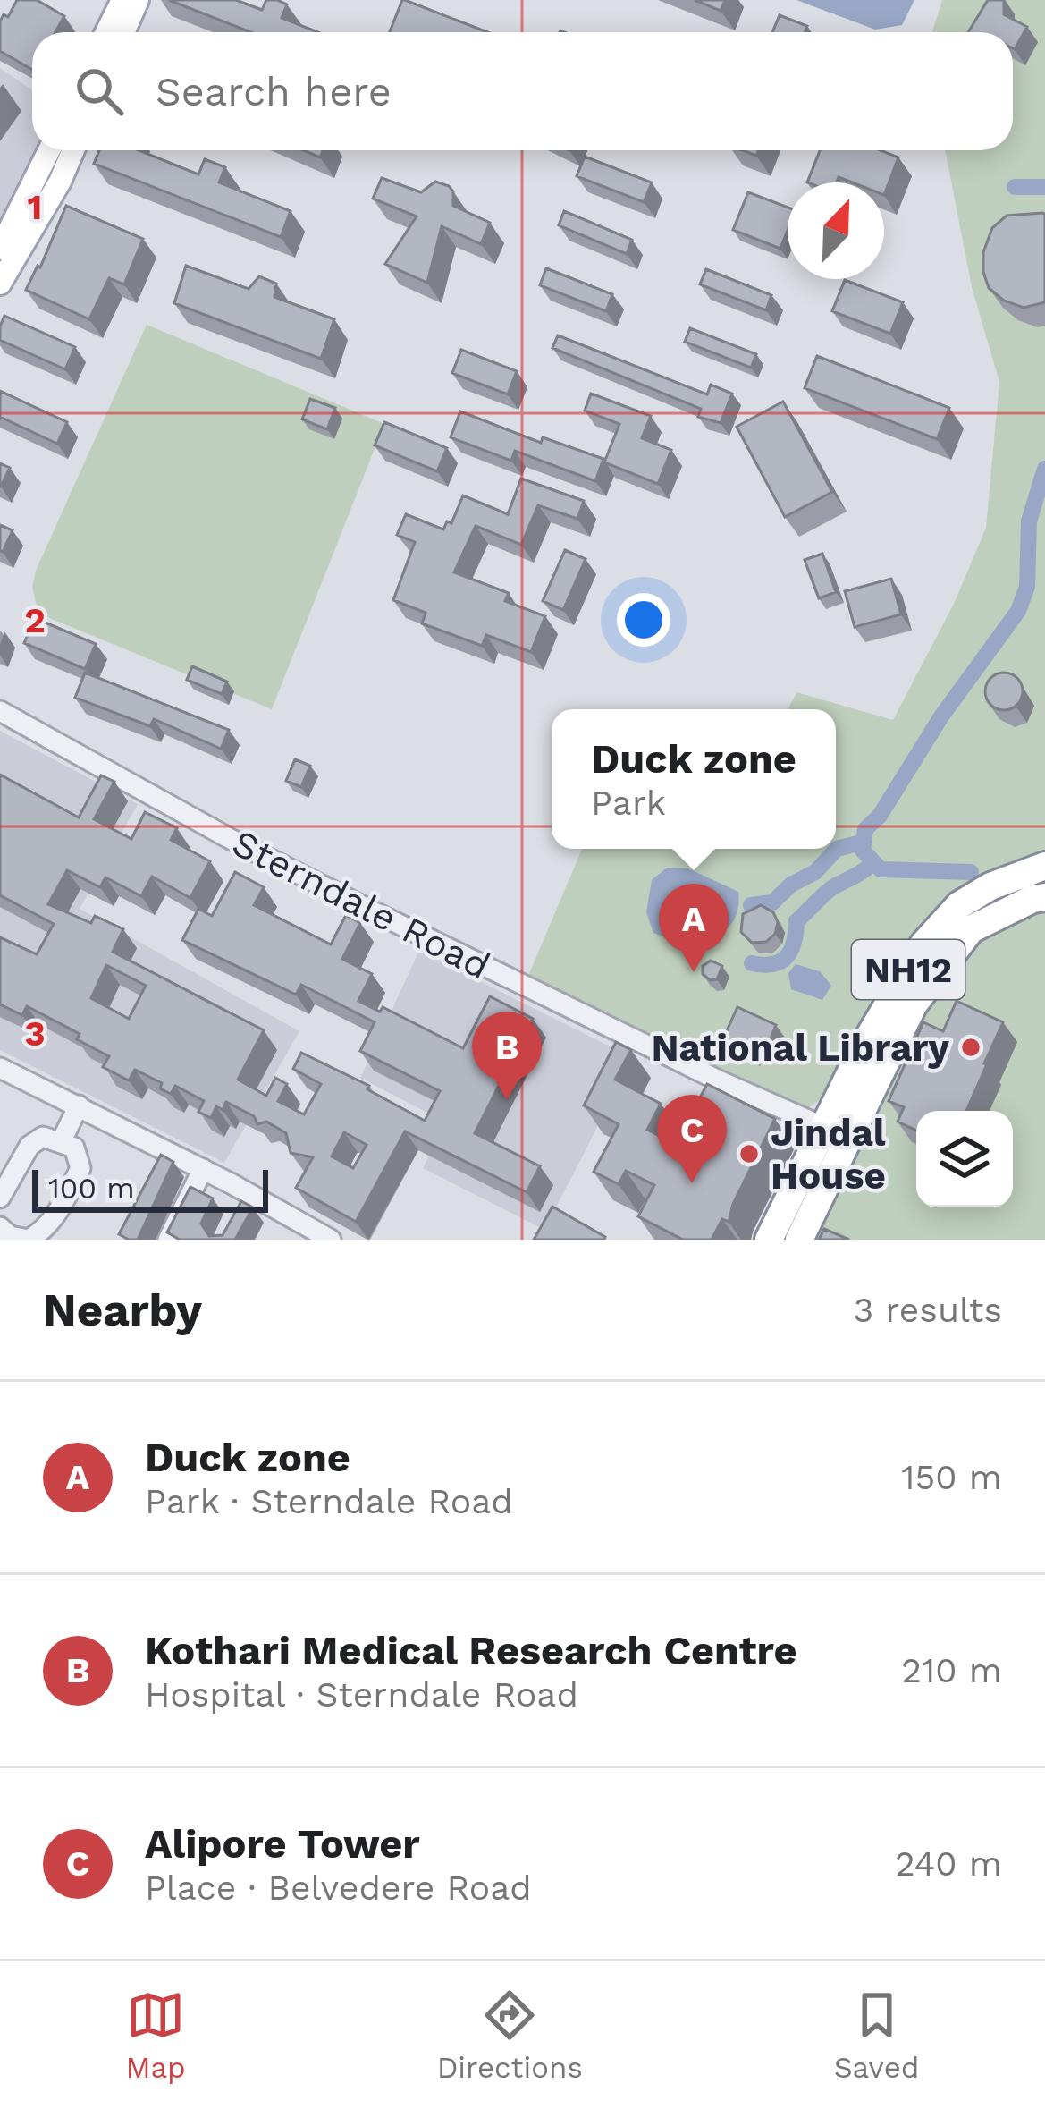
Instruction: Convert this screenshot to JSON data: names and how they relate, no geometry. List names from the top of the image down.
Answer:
{
  "streets": {
    "highway": ["NH12"],
    "street": ["Sterndale Road"]
  },
  "crossings": [
    ["Sterndale Road", "NH12"]
  ],
  "places": ["National Library", "Jindal House"],
  "scale_bar": "100 m",
  "north": "top right",
  "page": {
    "search": "Search here",
    "popup": ["Duck zone", "Park"],
    "pins": ["A", "B", "C"],
    "scale": "100 m",
    "heading": ["Nearby", "3 results"],
    "list": [
      {
        "mark": "A",
        "name": "Duck zone",
        "note": "Park · Sterndale Road",
        "value": "150 m"
      },
      {
        "mark": "B",
        "name": "Kothari Medical Research Centre",
        "note": "Hospital · Sterndale Road",
        "value": "210 m"
      },
      {
        "mark": "C",
        "name": "Alipore Tower",
        "note": "Place · Belvedere Road",
        "value": "240 m"
      }
    ],
    "nav": ["Map", "Directions", "Saved"]
  },
  "grid": {
    "rows": ["1", "2", "3"]
  }
}
